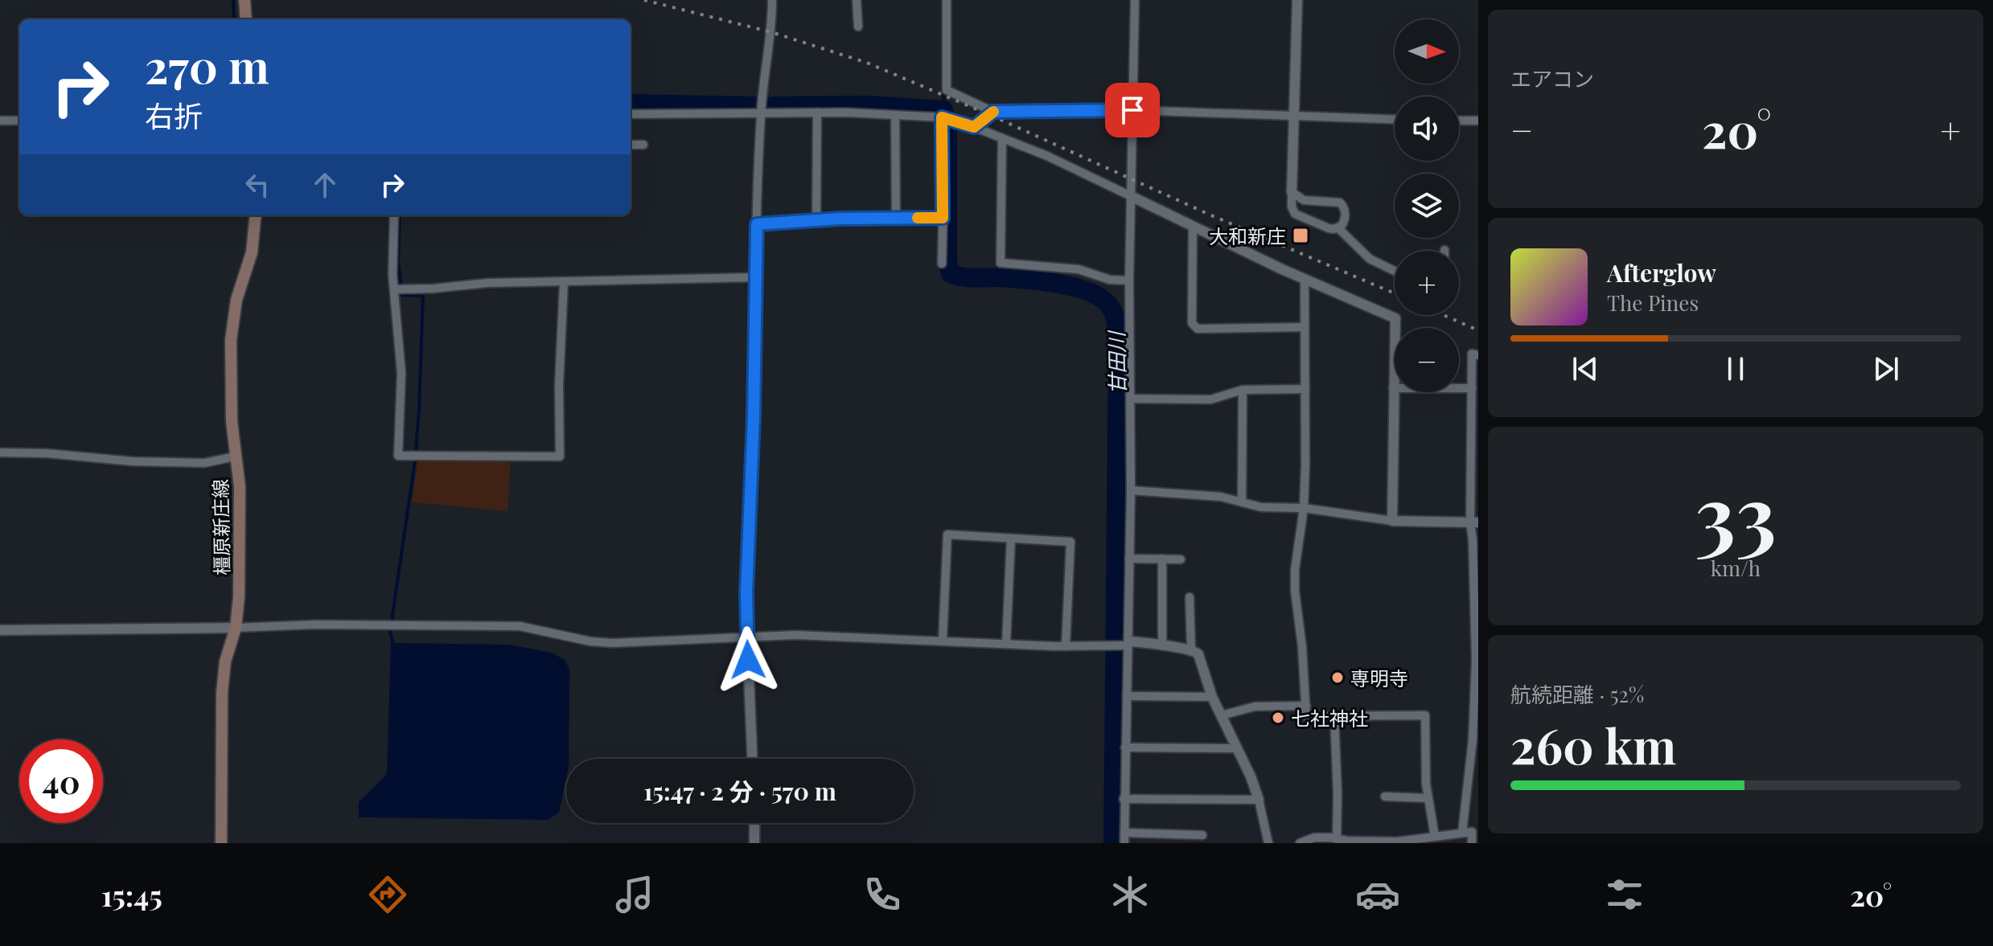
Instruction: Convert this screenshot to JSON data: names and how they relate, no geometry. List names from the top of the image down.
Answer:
{
  "streets": {
    "main road": ["橿原新庄線"]
  },
  "water": ["甘田川"],
  "places": {
    "transit": ["大和新庄"],
    "other": ["専明寺", "七社神社"]
  },
  "north": "right",
  "page": {
    "tile": [
      "エアコン",
      ["33", "km/h"],
      ["航続距離 · 52%", "260 km"]
    ],
    "map_buttons": ["+", "−"],
    "turn": ["270 m", "右折"],
    "heat": ["−", "20°", "+"],
    "song": ["Afterglow", "The Pines"],
    "limit": "40",
    "trip": "15:47 · 2 分 · 570 m",
    "tabs": ["15:45", "20°"]
  }
}
